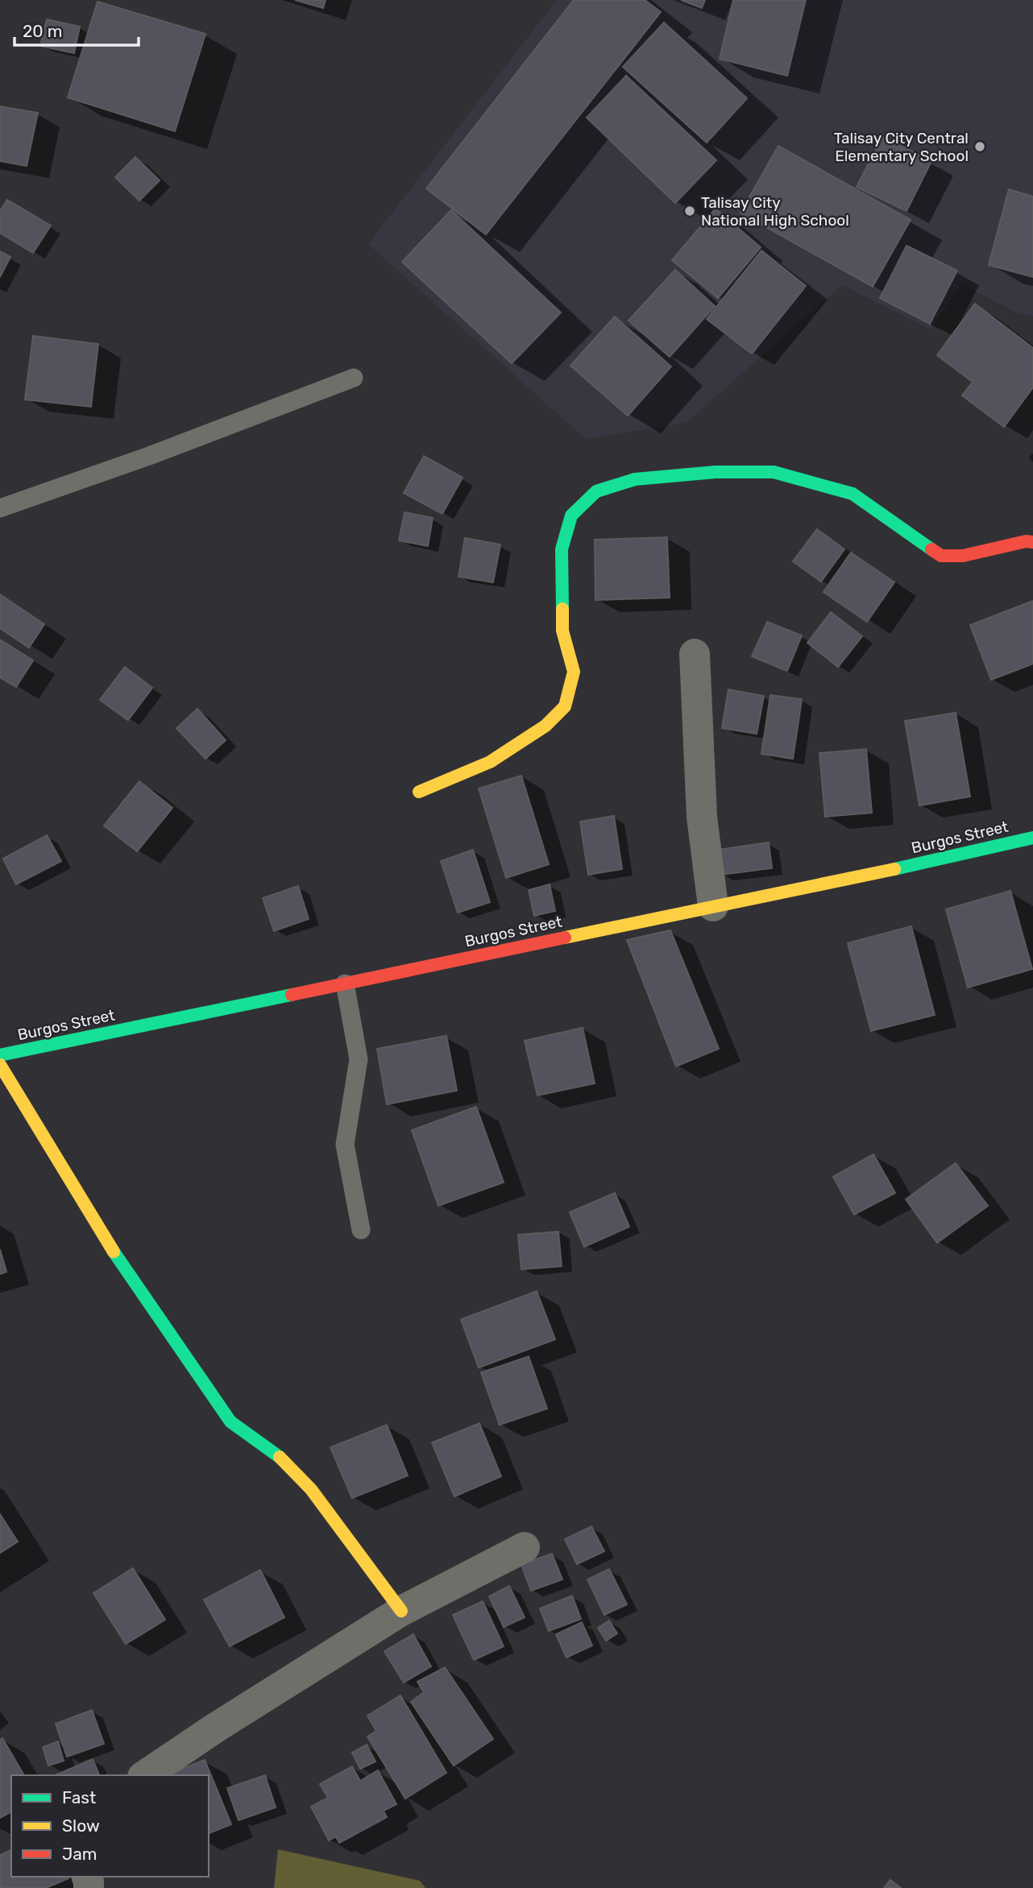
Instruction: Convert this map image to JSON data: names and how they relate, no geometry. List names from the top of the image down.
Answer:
{
  "streets": {
    "street": ["Burgos Street"]
  },
  "places": ["Talisay City Central Elementary School", "Talisay City National High School"],
  "legend": ["Fast", "Slow", "Jam"],
  "scale_bar": "20 m"
}
